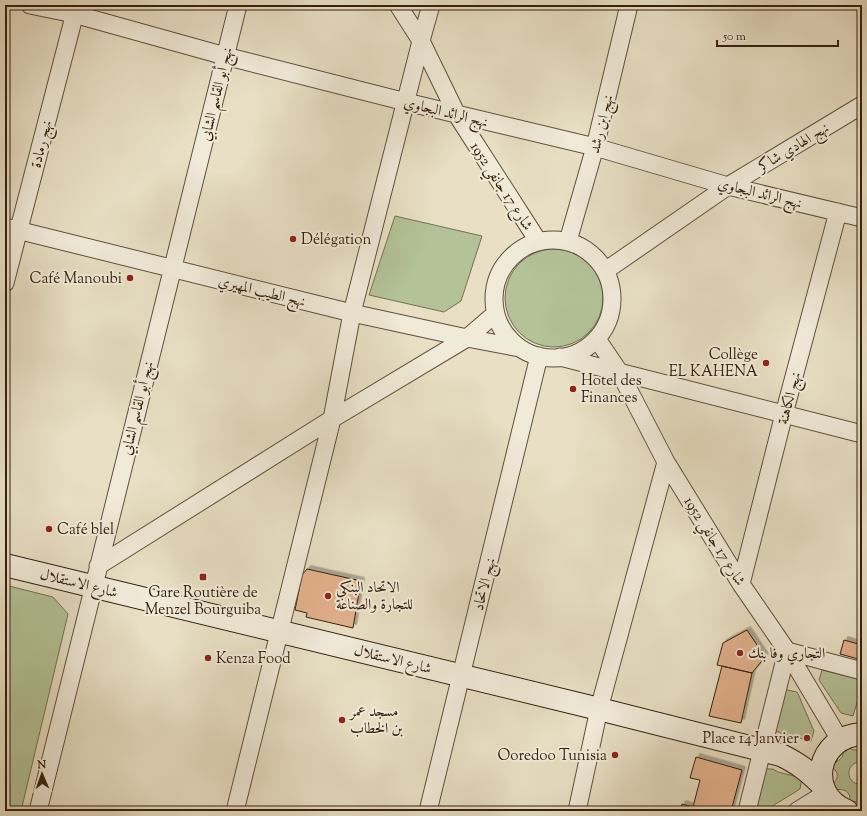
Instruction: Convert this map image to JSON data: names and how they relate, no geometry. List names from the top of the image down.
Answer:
{
  "streets": {
    "main road": ["شارع الاستقلال"],
    "street": [
      "نهج أبو القاسم الشابي",
      "نهج الرائد البجاوي",
      "نهج ابن رشد",
      "نهج رمادة",
      "نهج الهادي شاكر",
      "شارع 17 جانفي 1952",
      "نهج الطيب المهيري",
      "نهج الكاهنة",
      "نهج الاتحاد"
    ]
  },
  "crossings": [
    ["نهج أبو القاسم الشابي", "نهج الرائد البجاوي"],
    ["نهج أبو القاسم الشابي", "نهج الطيب المهيري"],
    ["نهج أبو القاسم الشابي", "شارع الاستقلال"],
    ["نهج الرائد البجاوي", "نهج ابن رشد"],
    ["نهج الرائد البجاوي", "نهج رمادة"],
    ["نهج الرائد البجاوي", "نهج الهادي شاكر"],
    ["نهج الرائد البجاوي", "شارع 17 جانفي 1952"],
    ["نهج الرائد البجاوي", "نهج الكاهنة"],
    ["نهج ابن رشد", "نهج الهادي شاكر"],
    ["نهج ابن رشد", "شارع 17 جانفي 1952"],
    ["نهج ابن رشد", "نهج الطيب المهيري"],
    ["نهج ابن رشد", "نهج الاتحاد"],
    ["نهج رمادة", "نهج الطيب المهيري"],
    ["نهج الهادي شاكر", "شارع 17 جانفي 1952"],
    ["نهج الهادي شاكر", "نهج الطيب المهيري"],
    ["نهج الهادي شاكر", "نهج الاتحاد"],
    ["شارع 17 جانفي 1952", "نهج الطيب المهيري"],
    ["شارع 17 جانفي 1952", "نهج الكاهنة"],
    ["شارع 17 جانفي 1952", "نهج الاتحاد"],
    ["نهج الطيب المهيري", "نهج الاتحاد"],
    ["شارع الاستقلال", "نهج الاتحاد"]
  ],
  "places": {
    "other": [
      "Délégation",
      "Café Manoubi",
      "Collège EL KAHENA",
      "Hotel des Finances",
      "Café blel",
      "الاتحاد البنكي للتجارة والصناعة",
      "التجاري وفا بنك",
      "Kenza Food",
      "مسجد عمر بن الخطاب",
      "Place 14 Janvier",
      "Ooredoo Tunisia"
    ],
    "transit": ["Gare Routière de Menzel Bourguiba"]
  },
  "scale_bar": "50 m",
  "north": "top"
}
